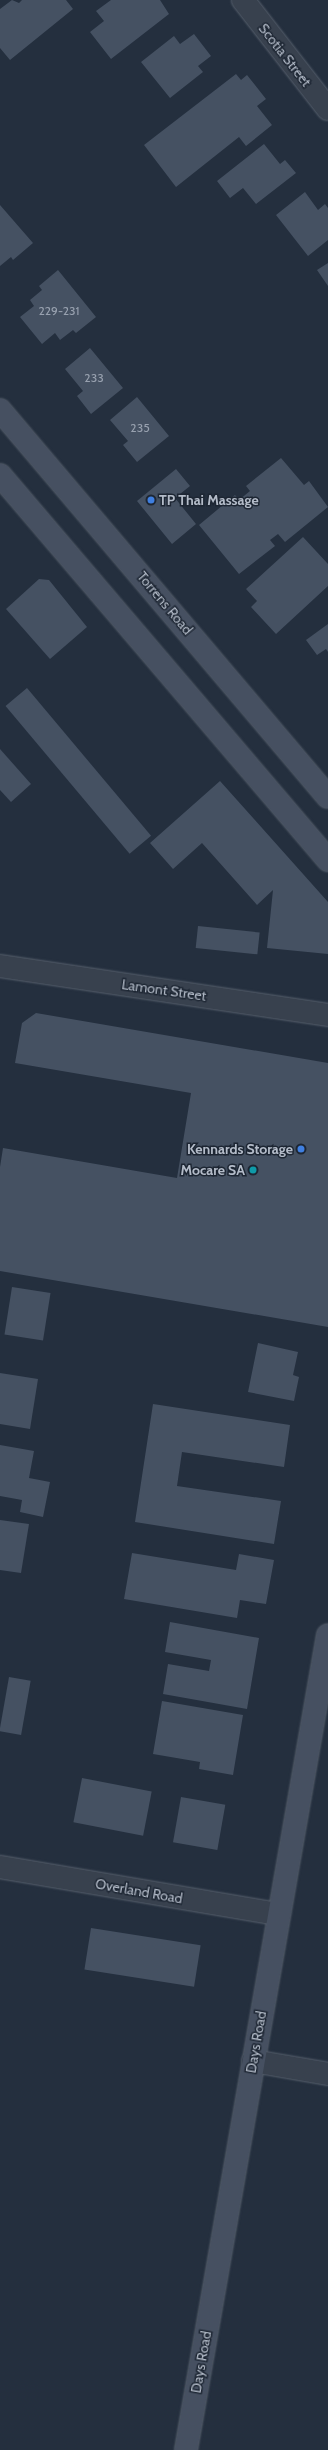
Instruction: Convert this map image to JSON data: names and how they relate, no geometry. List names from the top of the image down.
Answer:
{
  "streets": {
    "main road": ["Torrens Road", "Days Road"],
    "street": ["Scotia Street", "Lamont Street", "Overland Road"]
  },
  "crossings": [
    ["Overland Road", "Days Road"]
  ],
  "places": ["TP Thai Massage", "Kennards Storage", "Mocare SA"],
  "house_numbers": ["229-231", "233", "235"]
}
